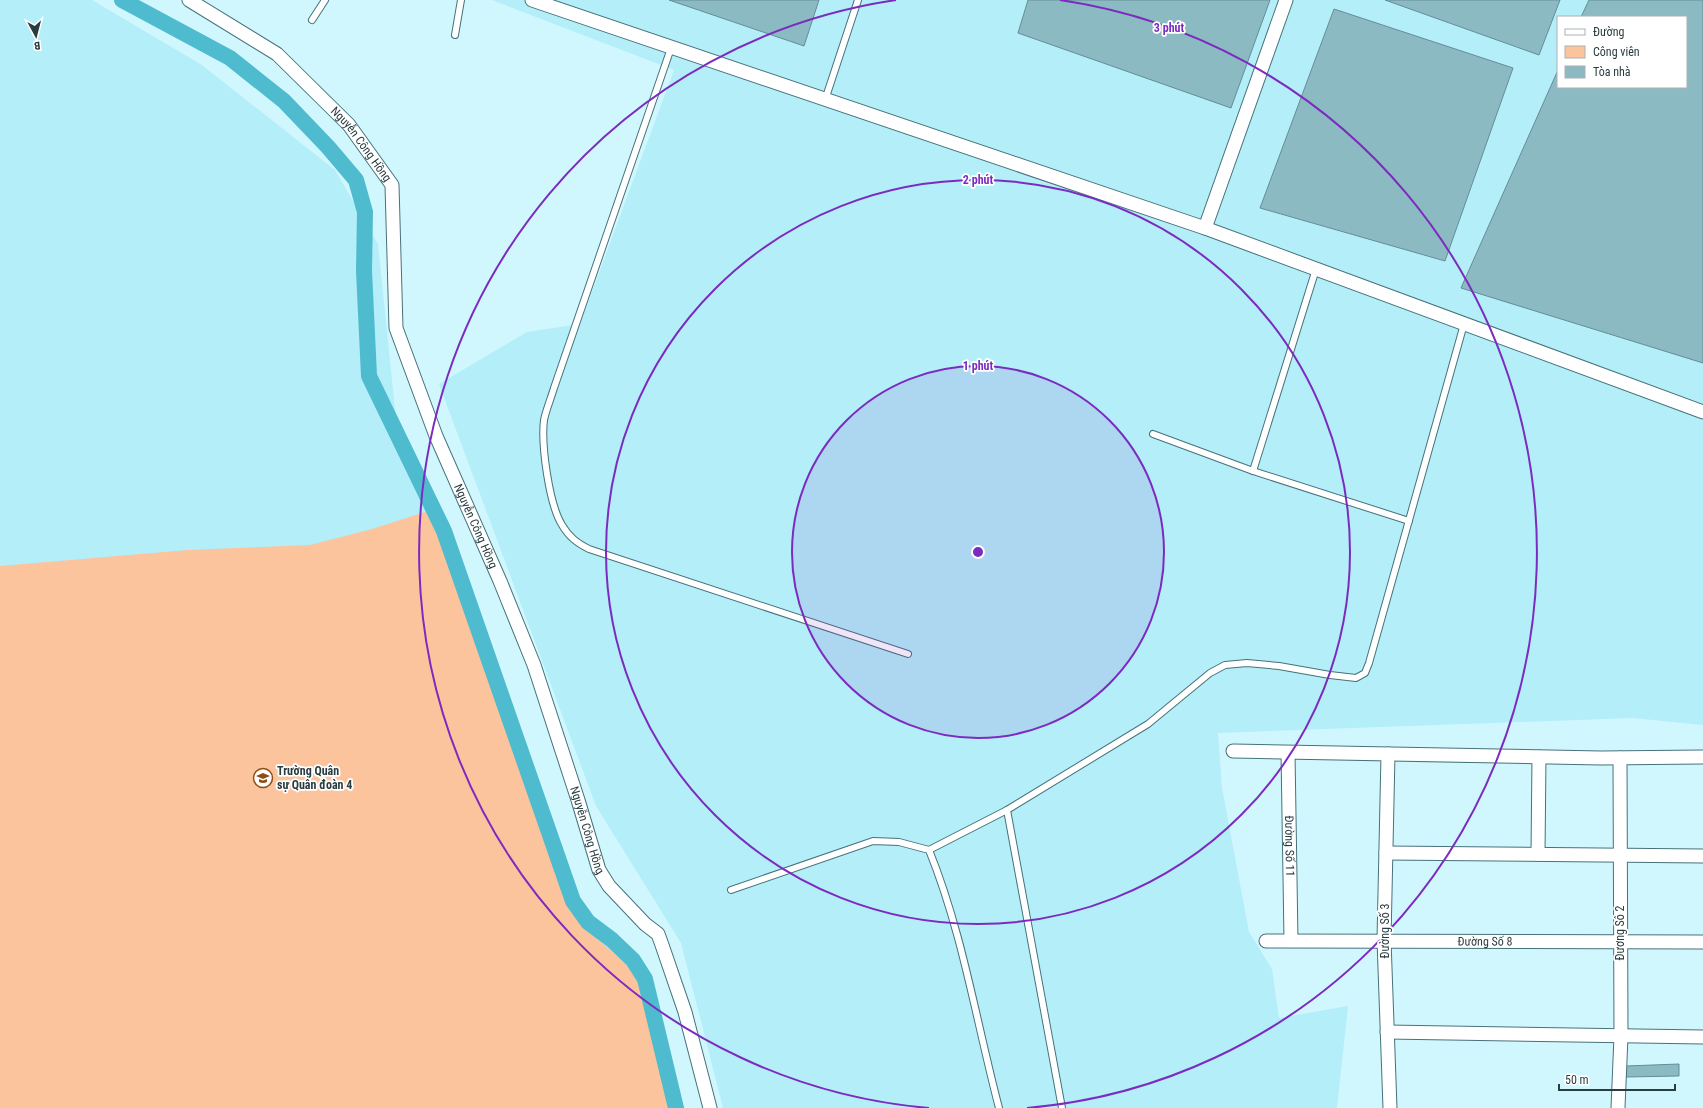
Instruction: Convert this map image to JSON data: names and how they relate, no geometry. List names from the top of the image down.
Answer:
{
  "streets": {
    "street": [
      "Nguyễn Công Hồng",
      "Đường Số 11",
      "Đường Số 3",
      "Đương Sô 2",
      "Đường Số 8"
    ]
  },
  "crossings": [
    ["Đường Số 11", "Đường Số 8"],
    ["Đường Số 3", "Đường Số 8"],
    ["Đương Sô 2", "Đường Số 8"]
  ],
  "places": {
    "school or university": ["Trường Quân sự Quân đoàn 4"]
  },
  "legend": ["Đường", "Công viên", "Tòa nhà"],
  "scale_bar": "50 m",
  "north": "bottom",
  "rings": ["3 phút", "2 phút", "1 phút"]
}
